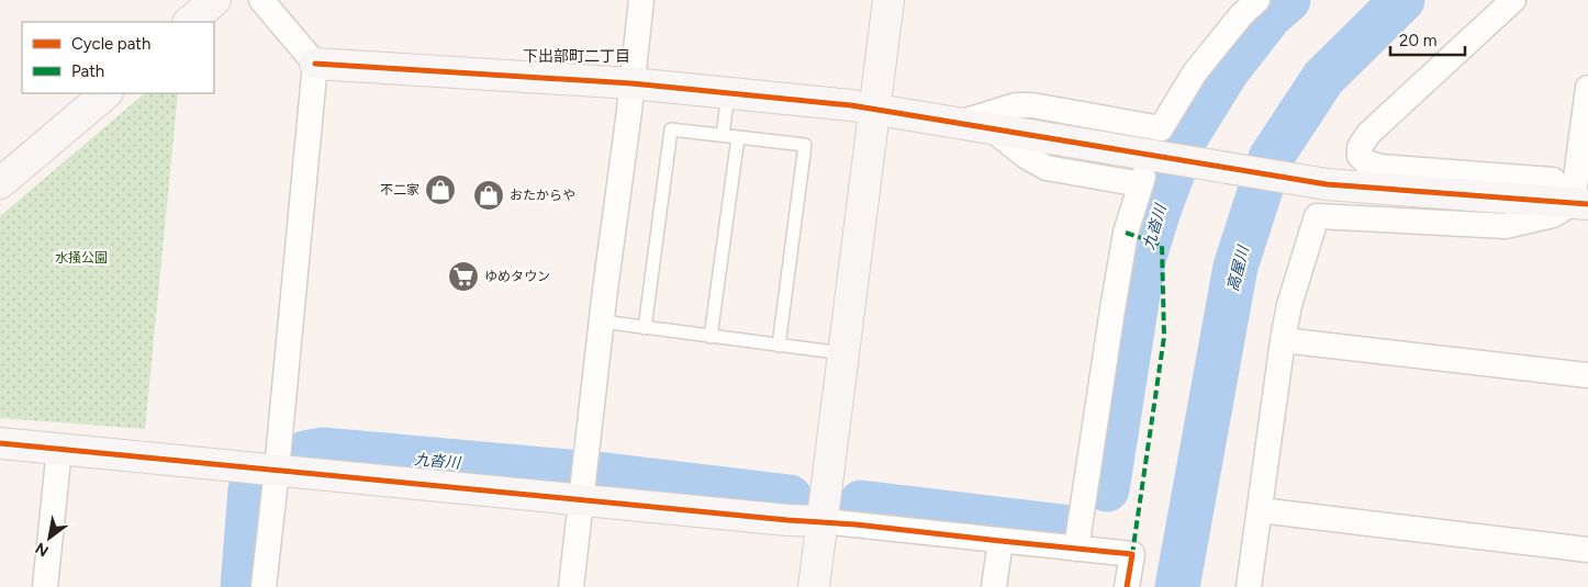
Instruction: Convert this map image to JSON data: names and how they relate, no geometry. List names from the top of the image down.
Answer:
{
  "districts": ["下出部町二丁目"],
  "water": ["九沓川", "高屋川"],
  "parks": ["水掻公園"],
  "places": {
    "shop": ["不二家", "おたからや"],
    "supermarket": ["ゆめタウン"]
  },
  "legend": ["Cycle path", "Path"],
  "scale_bar": "20 m",
  "north": "bottom left"
}
